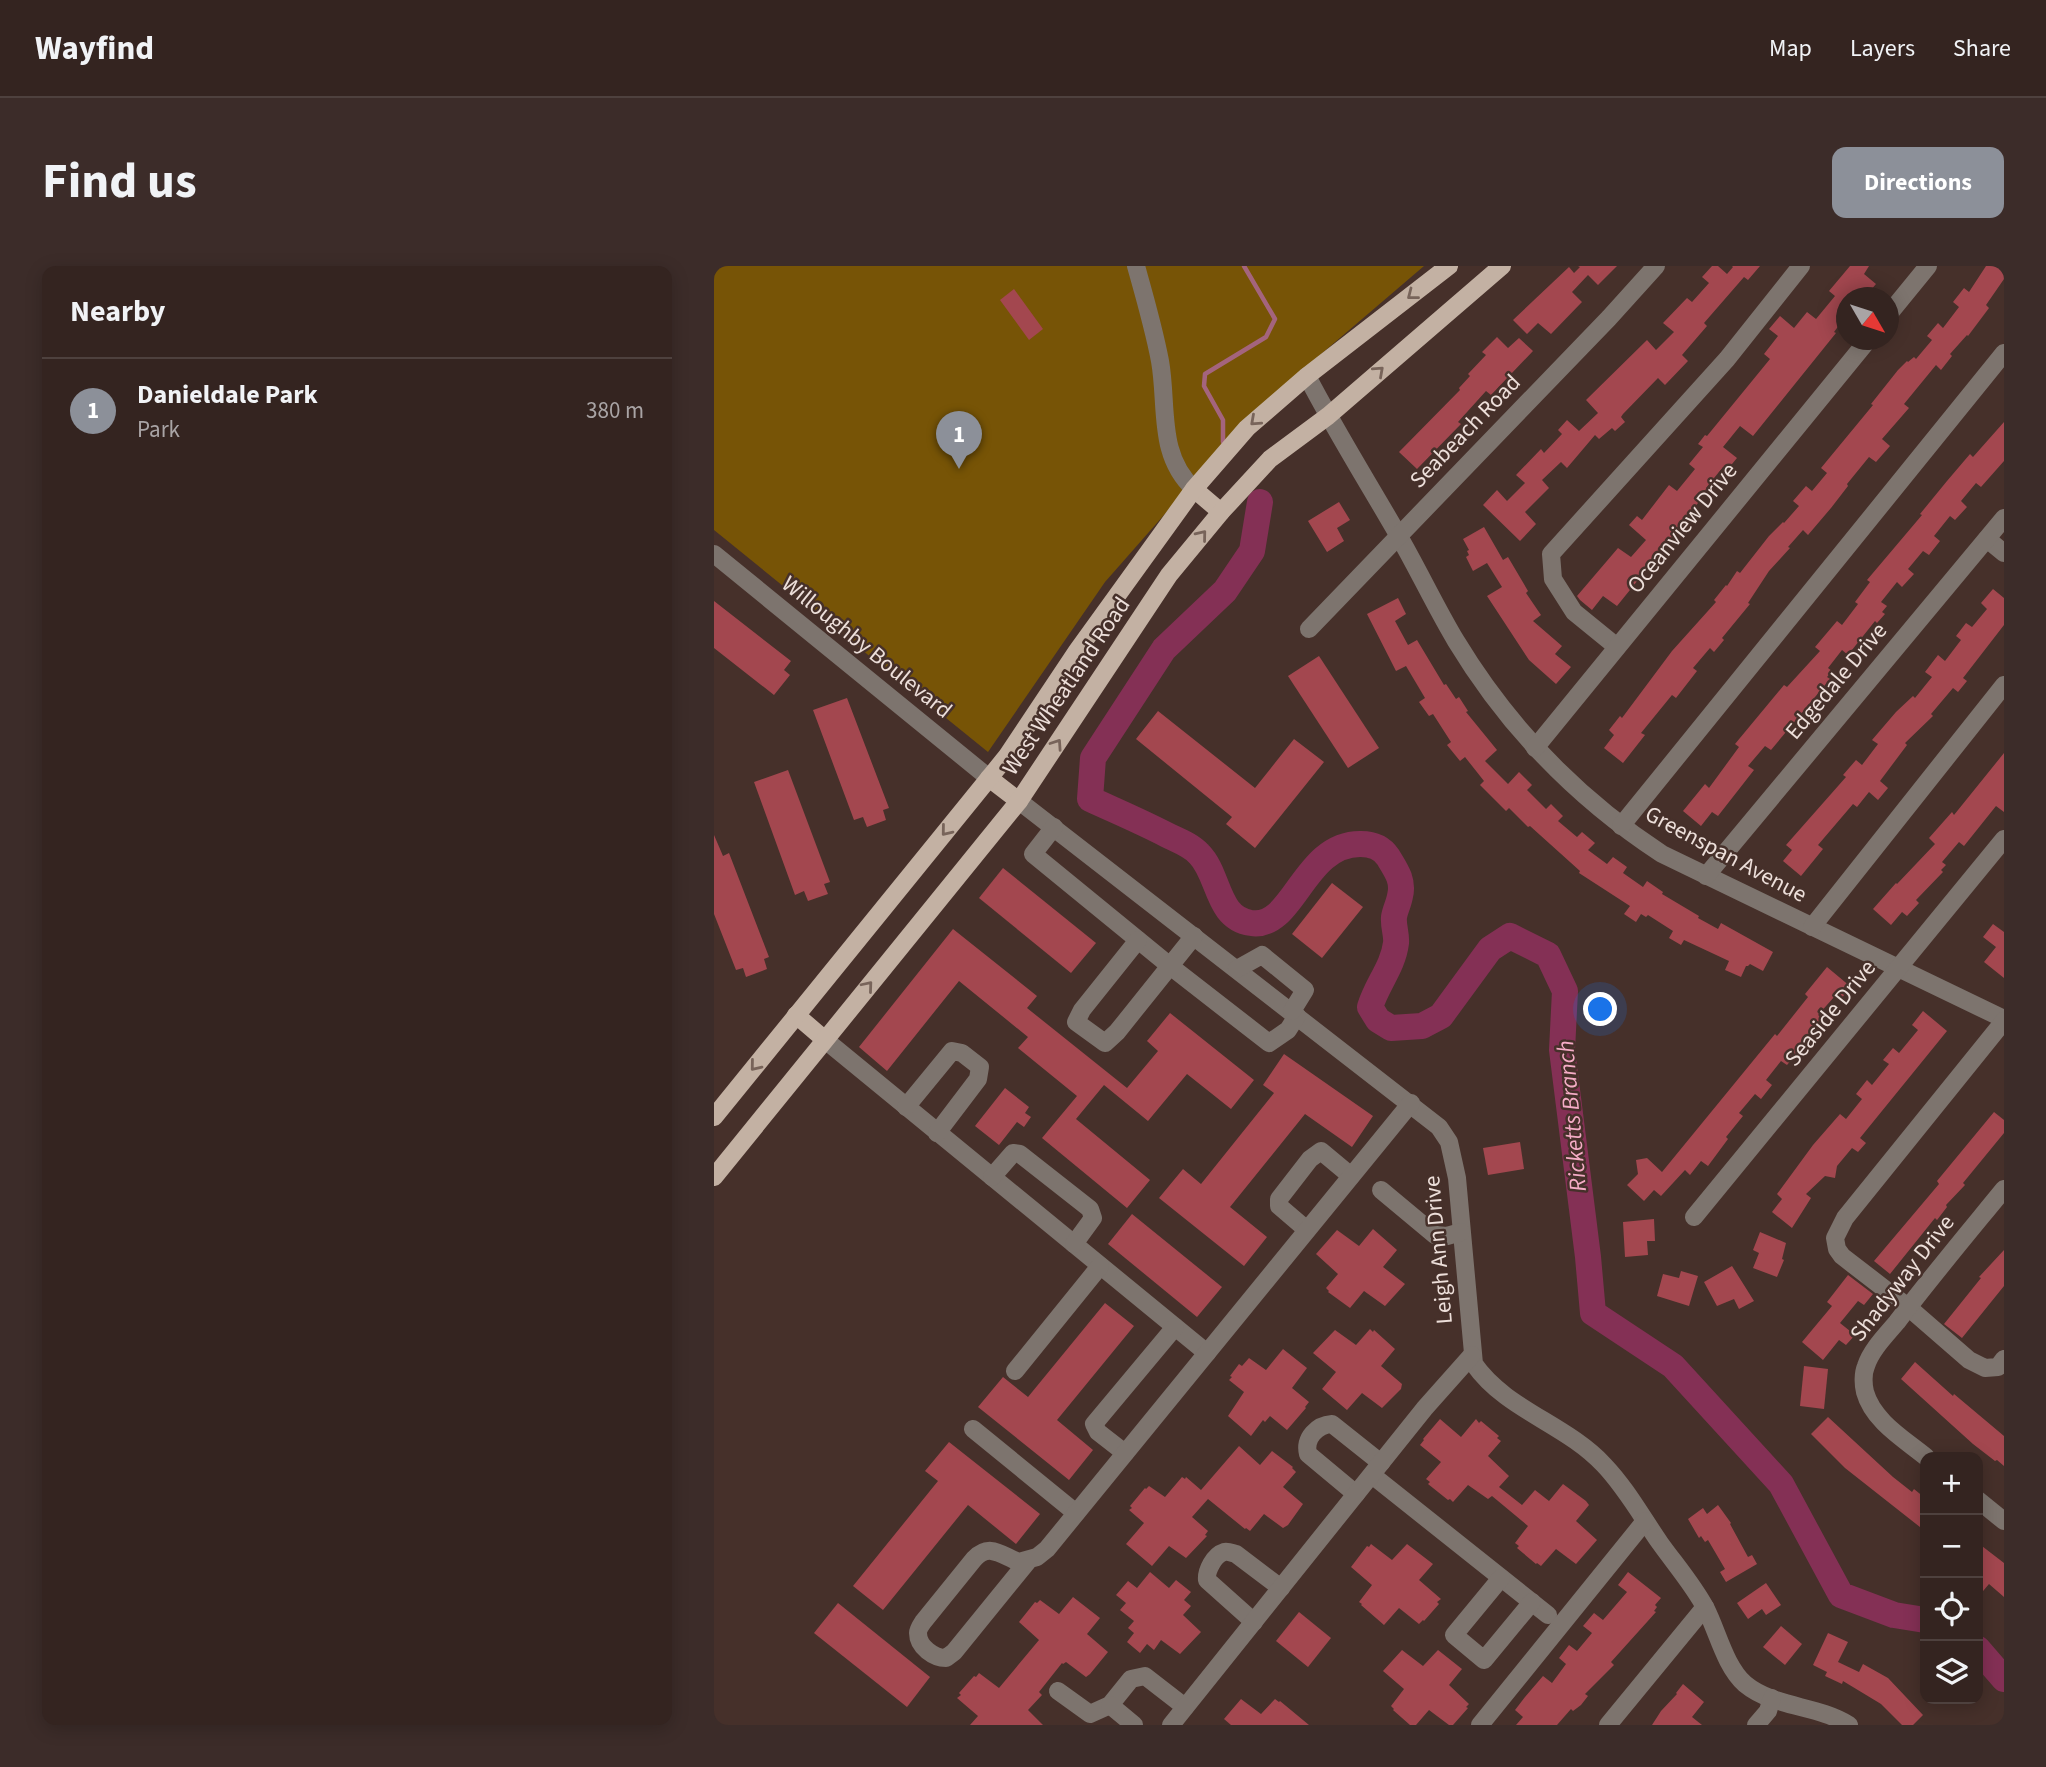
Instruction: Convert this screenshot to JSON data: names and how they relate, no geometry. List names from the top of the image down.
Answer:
{
  "streets": {
    "main road": ["West Wheatland Road"],
    "street": [
      "Seabeach Road",
      "Oceanview Drive",
      "Willoughby Boulevard",
      "Edgedale Drive",
      "Greenspan Avenue",
      "Seaside Drive",
      "Leigh Ann Drive",
      "Shadyway Drive"
    ]
  },
  "crossings": [
    ["Seabeach Road", "Greenspan Avenue"],
    ["Oceanview Drive", "Greenspan Avenue"],
    ["Willoughby Boulevard", "West Wheatland Road"],
    ["Edgedale Drive", "Greenspan Avenue"],
    ["West Wheatland Road", "Greenspan Avenue"],
    ["West Wheatland Road", "Leigh Ann Drive"],
    ["Greenspan Avenue", "Seaside Drive"]
  ],
  "water": ["Ricketts Branch"],
  "north": "bottom right",
  "page": {
    "header": "Wayfind",
    "nav": ["Map", "Layers", "Share"],
    "title": "Find us",
    "buttons": "Directions",
    "heading": "Nearby",
    "list": [
      {
        "mark": "1",
        "name": "Danieldale Park",
        "note": "Park",
        "value": "380 m"
      }
    ],
    "pins": "1",
    "map_buttons": ["+", "−"]
  }
}
